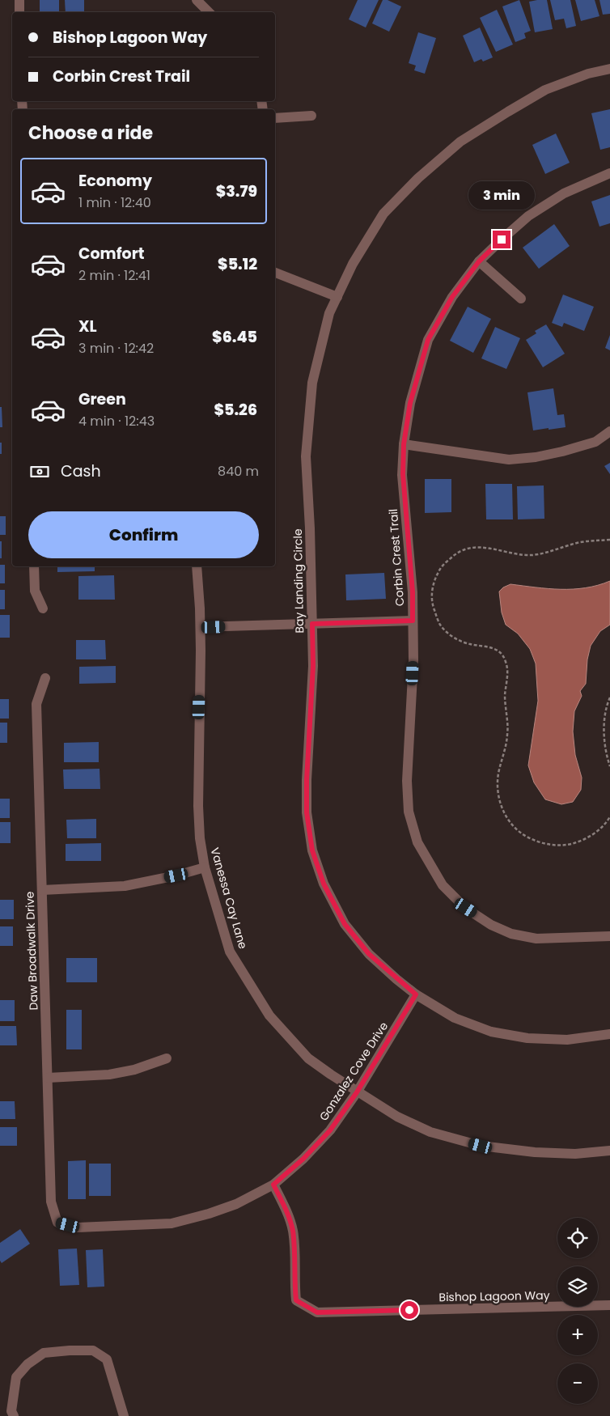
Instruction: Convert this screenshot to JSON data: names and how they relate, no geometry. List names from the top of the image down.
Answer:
{
  "streets": {
    "street": [
      "Corbin Crest Trail",
      "Bay Landing Circle",
      "Vanessa Cay Lane",
      "Daw Broadwalk Drive",
      "Gonzalez Cove Drive",
      "Bishop Lagoon Way"
    ]
  },
  "crossings": [
    ["Bay Landing Circle", "Gonzalez Cove Drive"],
    ["Vanessa Cay Lane", "Gonzalez Cove Drive"],
    ["Daw Broadwalk Drive", "Gonzalez Cove Drive"],
    ["Gonzalez Cove Drive", "Bishop Lagoon Way"]
  ],
  "page": {
    "banner": ["Bishop Lagoon Way", "Corbin Crest Trail"],
    "heading": "Choose a ride",
    "list": [
      {
        "name": "Economy",
        "note": "1 min · 12:40",
        "value": "$3.79"
      },
      {
        "name": "Comfort",
        "note": "2 min · 12:41",
        "value": "$5.12"
      },
      {
        "name": "XL",
        "note": "3 min · 12:42",
        "value": "$6.45"
      },
      {
        "name": "Green",
        "note": "4 min · 12:43",
        "value": "$5.26"
      }
    ],
    "bubble": "3 min",
    "pay": ["Cash", "840 m"],
    "buttons": "Confirm",
    "map_buttons": ["+", "−"]
  }
}
